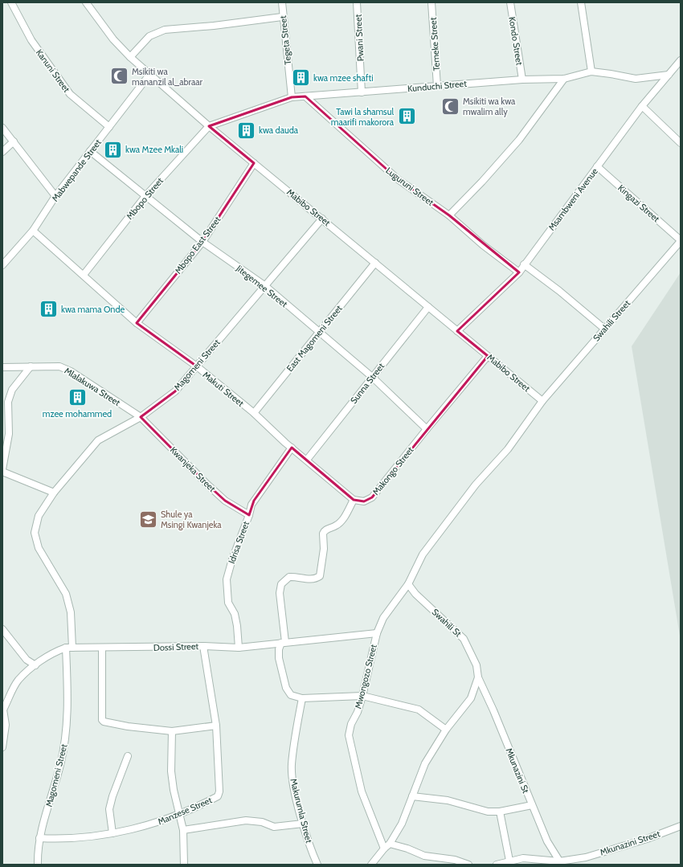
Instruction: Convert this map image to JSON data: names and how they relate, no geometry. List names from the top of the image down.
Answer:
{
  "streets": {
    "street": [
      "Pwani Street",
      "Tegeta Street",
      "Kondo Street",
      "Temeke Street",
      "Kanuni Street",
      "Kunduchi Street",
      "Mabwepande Street",
      "Luguruni Street",
      "Mbopo Street",
      "Msambweni Avenue",
      "Kingazi Street",
      "Mabibo Street",
      "Mbopo East Street",
      "Jitegemee Street",
      "Swahili Street",
      "East Magomeni Street",
      "Magomeni Street",
      "Sunna Street",
      "Mlalakuwa Street",
      "Makuti Street",
      "Kwanjeka Street",
      "Makongo Street",
      "Idrisa Street",
      "Swahili St",
      "Dossi Street",
      "Mwongozo Street",
      "Mkunazini St",
      "Manzese Street",
      "Makurumla Street",
      "Mkunazini Street"
    ]
  },
  "crossings": [
    ["Pwani Street", "Kunduchi Street"],
    ["Tegeta Street", "Kunduchi Street"],
    ["Kondo Street", "Kunduchi Street"],
    ["Temeke Street", "Kunduchi Street"],
    ["Kanuni Street", "Mabwepande Street"],
    ["Kunduchi Street", "Luguruni Street"],
    ["Kunduchi Street", "Mbopo Street"],
    ["Kunduchi Street", "Msambweni Avenue"],
    ["Kunduchi Street", "Mabibo Street"],
    ["Mabwepande Street", "Mabibo Street"],
    ["Mabwepande Street", "Jitegemee Street"],
    ["Mabwepande Street", "Makuti Street"],
    ["Luguruni Street", "Msambweni Avenue"],
    ["Mbopo Street", "Mabibo Street"],
    ["Mbopo Street", "Jitegemee Street"],
    ["Mbopo Street", "Makuti Street"],
    ["Msambweni Avenue", "Kingazi Street"],
    ["Msambweni Avenue", "Mabibo Street"],
    ["Kingazi Street", "Swahili Street"],
    ["Mabibo Street", "Mbopo East Street"],
    ["Mabibo Street", "Swahili Street"],
    ["Mabibo Street", "East Magomeni Street"],
    ["Mabibo Street", "Magomeni Street"],
    ["Mabibo Street", "Sunna Street"],
    ["Mabibo Street", "Makongo Street"],
    ["Mbopo East Street", "Jitegemee Street"],
    ["Mbopo East Street", "Makuti Street"],
    ["Jitegemee Street", "East Magomeni Street"],
    ["Jitegemee Street", "Magomeni Street"],
    ["Jitegemee Street", "Sunna Street"],
    ["Jitegemee Street", "Makongo Street"],
    ["East Magomeni Street", "Makuti Street"],
    ["Magomeni Street", "Mlalakuwa Street"],
    ["Magomeni Street", "Makuti Street"],
    ["Magomeni Street", "Kwanjeka Street"],
    ["Magomeni Street", "Dossi Street"],
    ["Magomeni Street", "Manzese Street"],
    ["Sunna Street", "Makuti Street"],
    ["Mlalakuwa Street", "Kwanjeka Street"],
    ["Makuti Street", "Makongo Street"],
    ["Makuti Street", "Idrisa Street"],
    ["Kwanjeka Street", "Idrisa Street"],
    ["Idrisa Street", "Dossi Street"],
    ["Swahili St", "Mwongozo Street"],
    ["Swahili St", "Mkunazini St"],
    ["Dossi Street", "Mwongozo Street"],
    ["Dossi Street", "Manzese Street"],
    ["Mkunazini St", "Mkunazini Street"]
  ],
  "places": {
    "mosque": ["Msikiti wa mananzil al_abraar", "Msikiti wa kwa mwalim ally"],
    "building": [
      "kwa mzee shafti",
      "Tawi la shamsul maarifi makorora",
      "kwa dauda",
      "kwa Mzee Mkali",
      "kwa mama Onde",
      "mzee mohammed"
    ],
    "school or university": ["Shule ya Msingi Kwanjeka"]
  }
}
